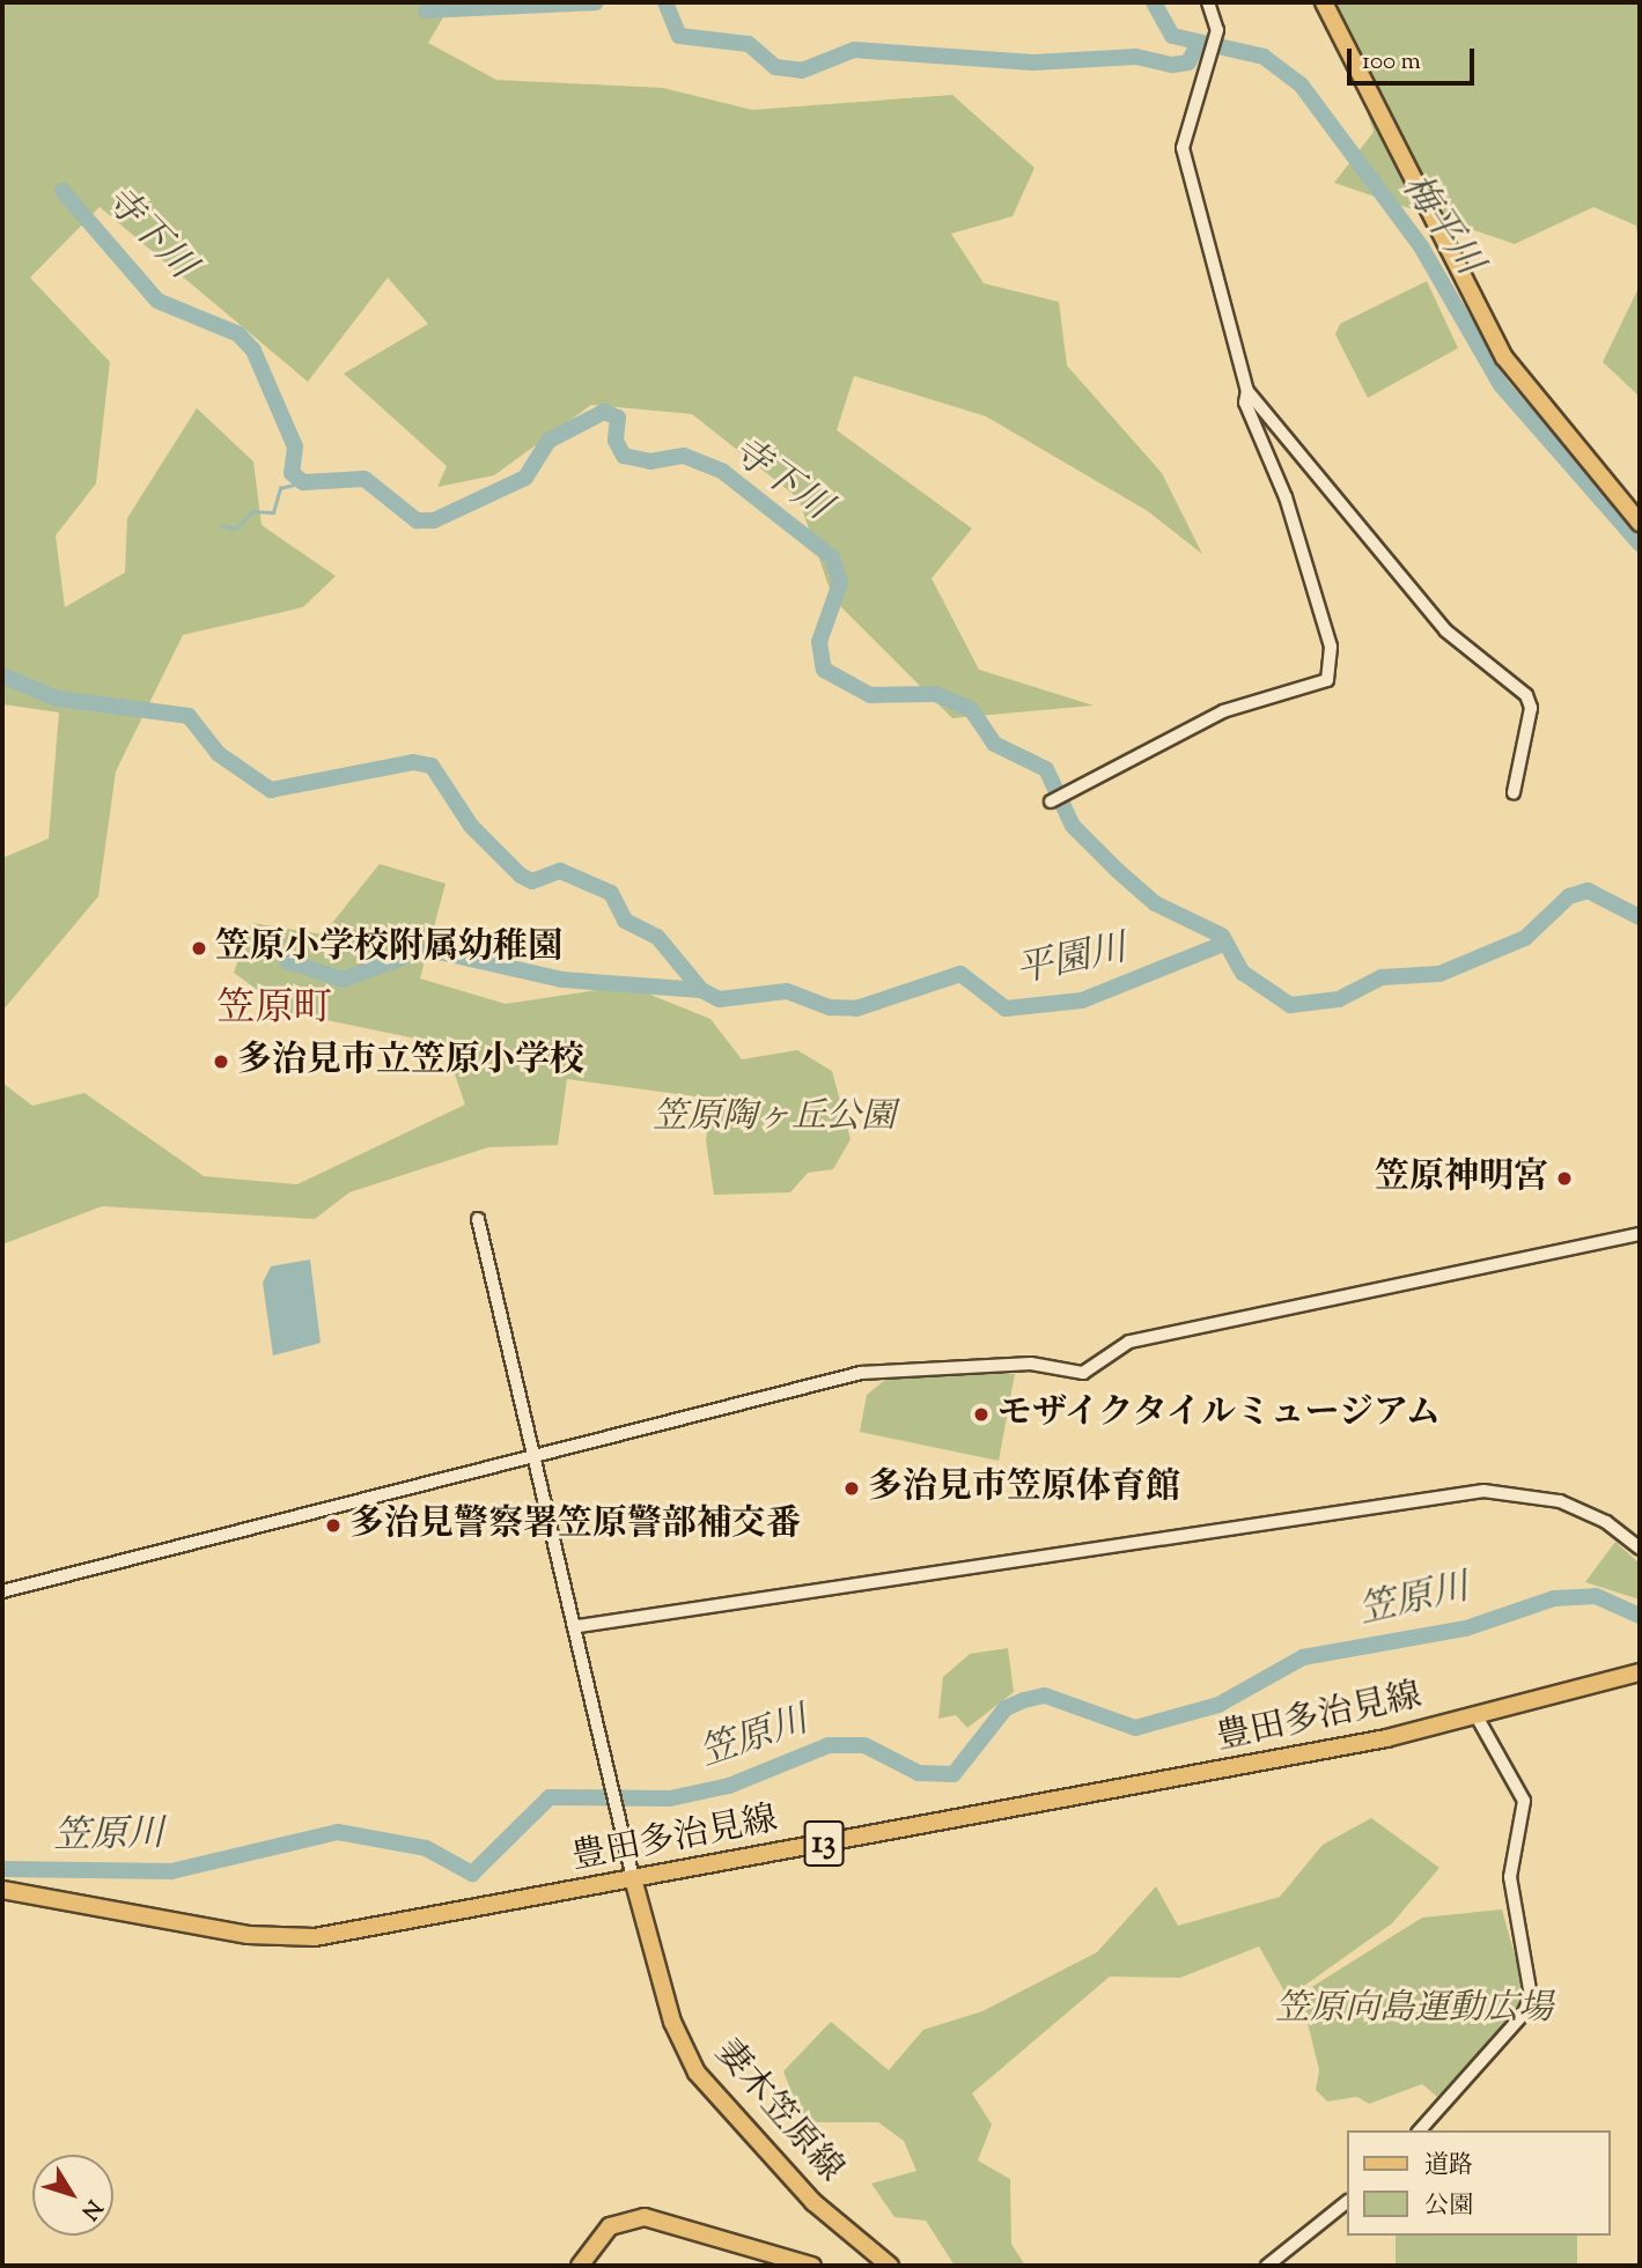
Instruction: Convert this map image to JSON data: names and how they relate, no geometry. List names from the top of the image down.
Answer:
{
  "streets": {
    "main road": ["豊田多治見線", "13", "妻木笠原線"]
  },
  "crossings": [
    ["豊田多治見線", "妻木笠原線"]
  ],
  "districts": ["笠原町"],
  "water": [
    "梅平川",
    "寺下川",
    "平園川",
    "笠原川"
  ],
  "parks": ["笠原陶ヶ丘公園", "笠原向島運動広場"],
  "places": [
    "笠原小学校附属幼稚園",
    "多治見市立笠原小学校",
    "笠原神明宮",
    "モザイクタイルミュージアム",
    "多治見市笠原体育館",
    "多治見警察署笠原警部補交番"
  ],
  "legend": ["道路", "公園"],
  "scale_bar": "100 m",
  "north": "bottom right"
}
